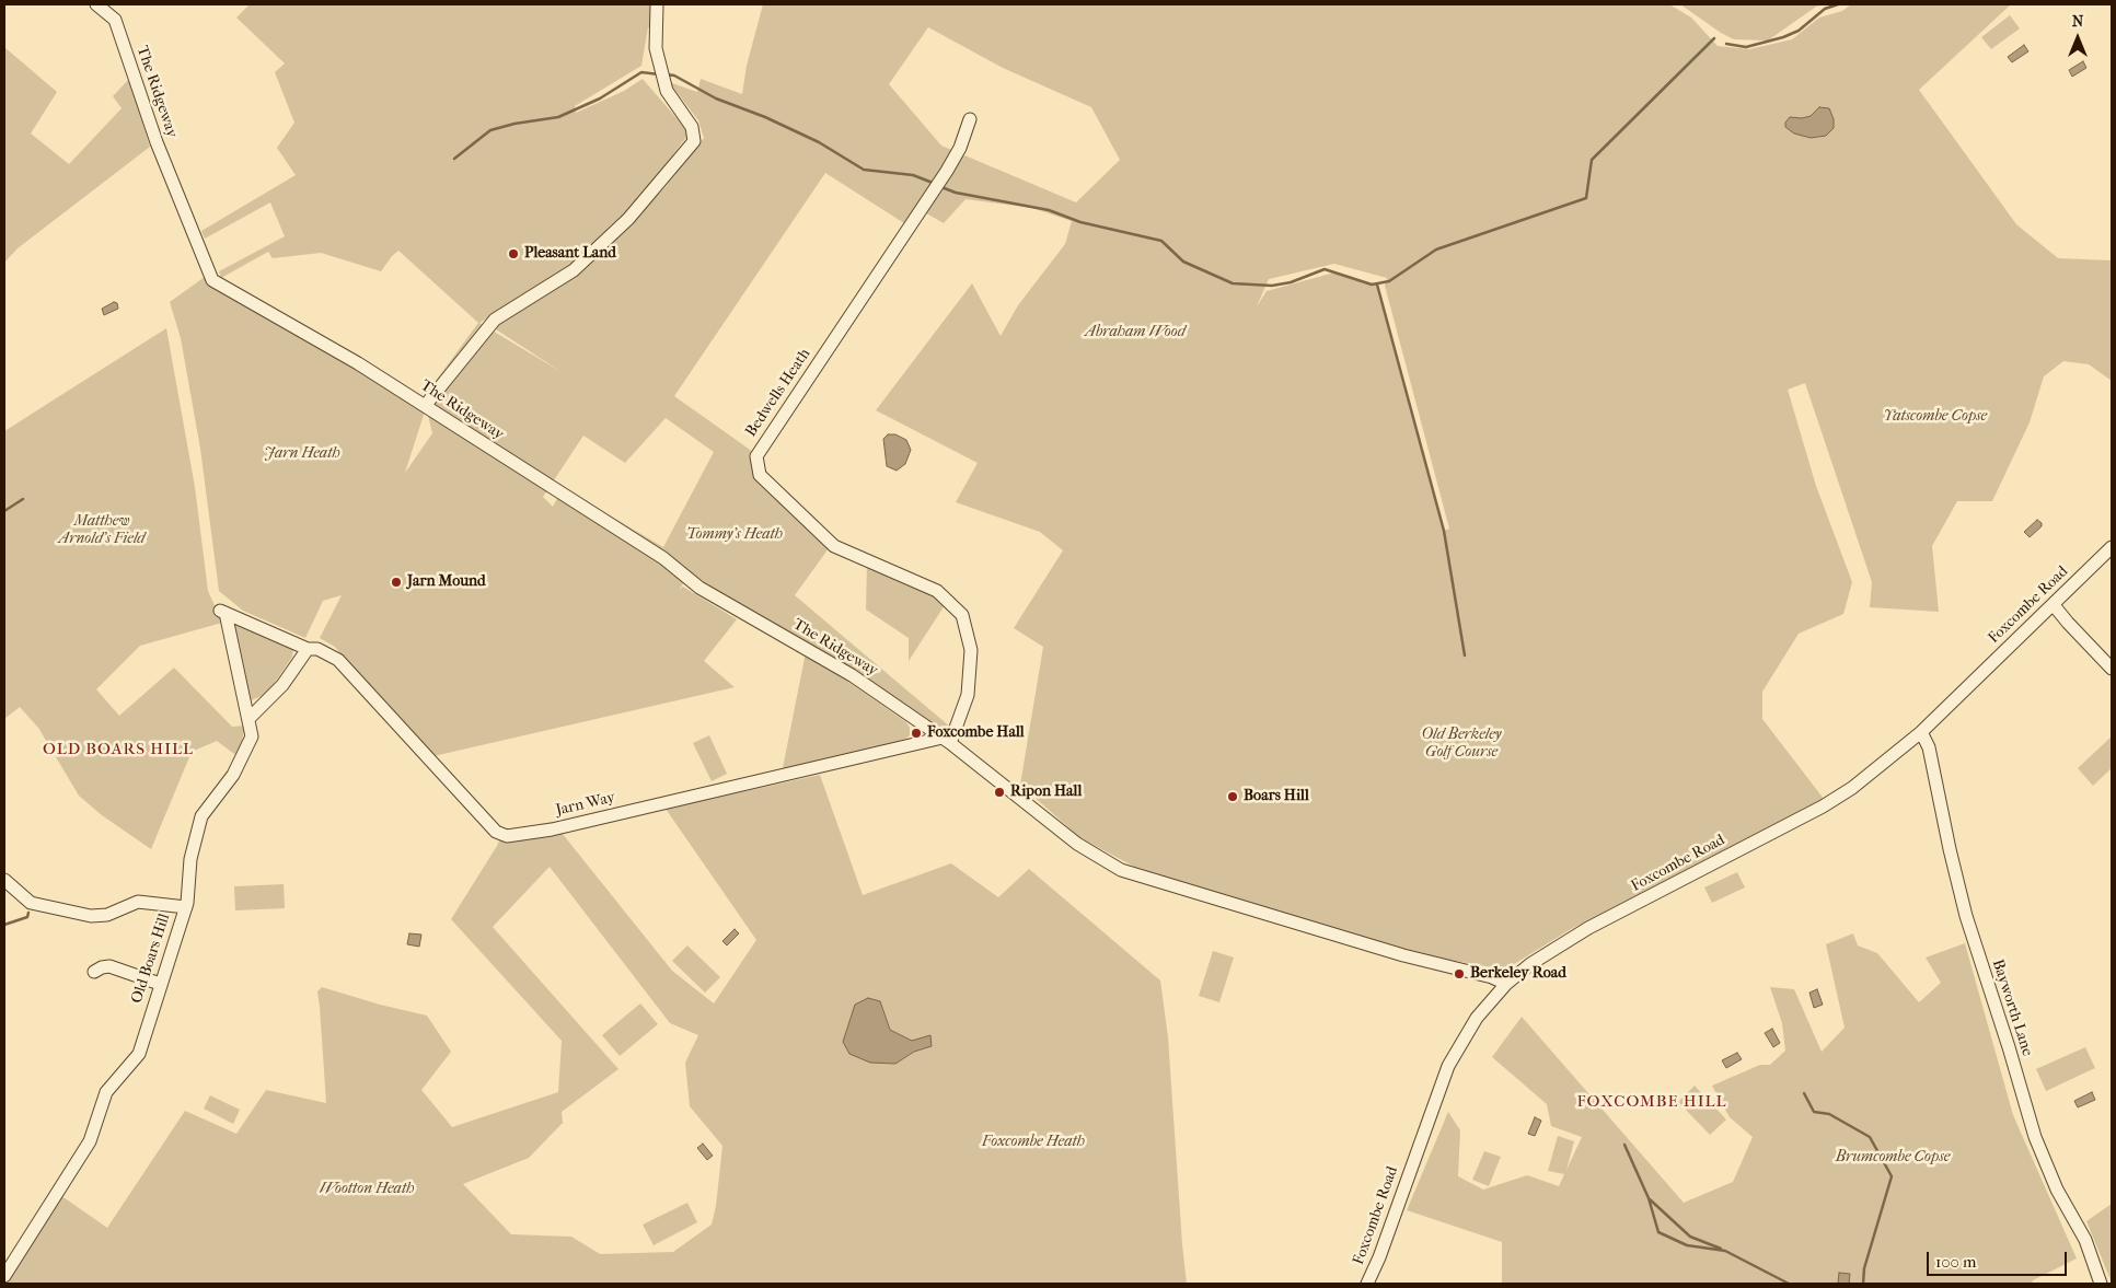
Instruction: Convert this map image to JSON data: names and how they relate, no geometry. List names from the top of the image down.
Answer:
{
  "streets": {
    "street": [
      "The Ridgeway",
      "Bedwells Heath",
      "Foxcombe Road",
      "Jarn Way",
      "Old Boars Hill",
      "Bayworth Lane"
    ]
  },
  "crossings": [
    ["The Ridgeway", "Bedwells Heath"],
    ["The Ridgeway", "Jarn Way"],
    ["Bedwells Heath", "Jarn Way"],
    ["Foxcombe Road", "Bayworth Lane"],
    ["Jarn Way", "Old Boars Hill"]
  ],
  "districts": ["OLD BOARS HILL", "FOXCOMBE HILL"],
  "parks": [
    "Abraham Wood",
    "Yatscombe Copse",
    "Jarn Heath",
    "Matthew Arnold's Field",
    "Tommy's Heath",
    "Old Berkeley Golf Course",
    "Foxcombe Heath",
    "Brumcombe Copse",
    "Wootton Heath"
  ],
  "places": [
    "Pleasant Land",
    "Jarn Mound",
    "Foxcombe Hall",
    "Ripon Hall",
    "Boars Hill",
    "Berkeley Road"
  ],
  "scale_bar": "100 m",
  "north": "top"
}
